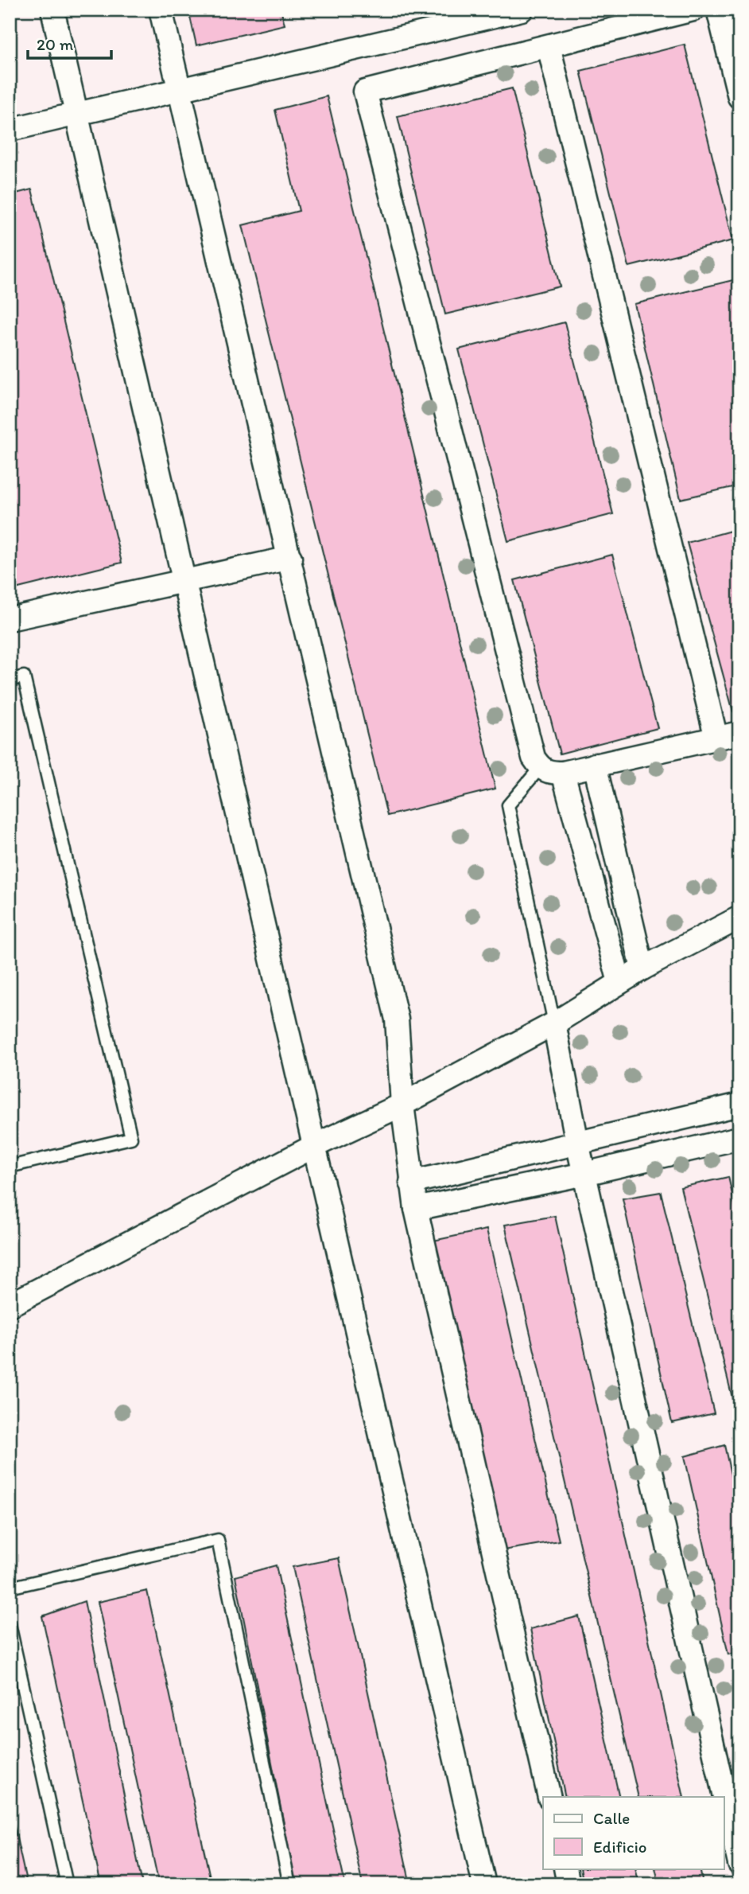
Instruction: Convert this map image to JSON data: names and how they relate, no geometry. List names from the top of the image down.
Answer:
{
  "legend": ["Calle", "Edificio"],
  "scale_bar": "20 m"
}
